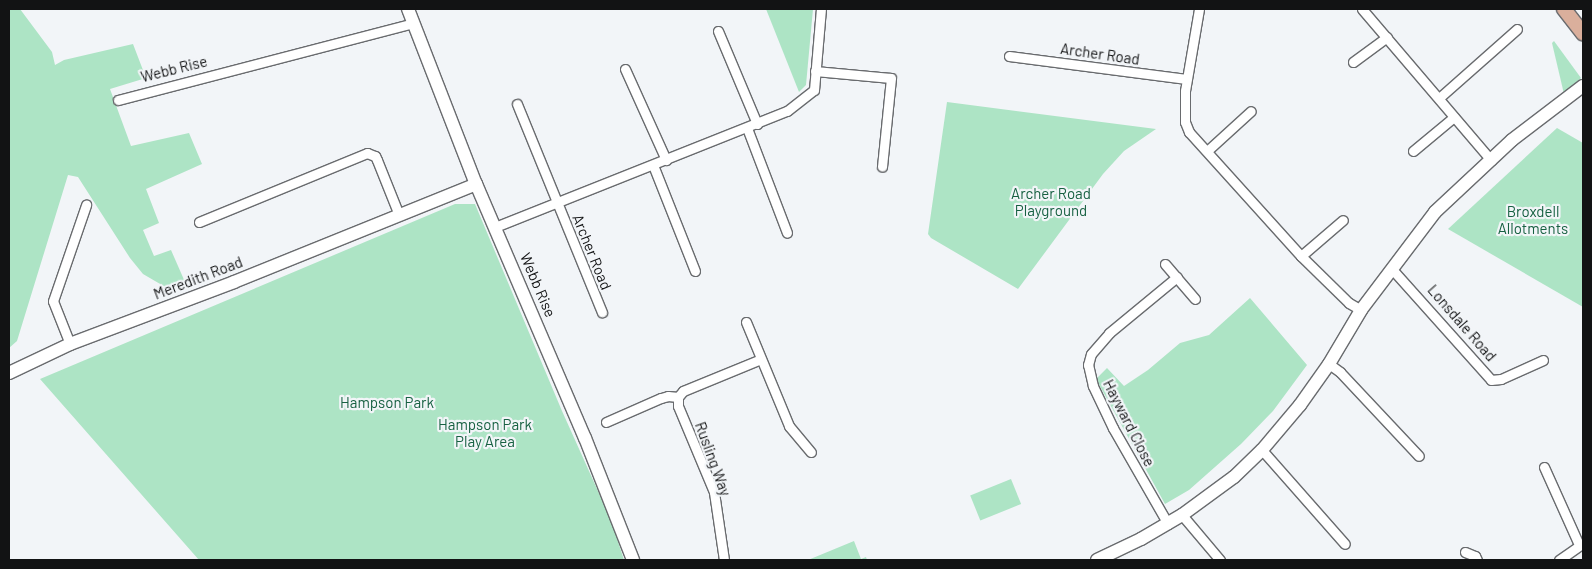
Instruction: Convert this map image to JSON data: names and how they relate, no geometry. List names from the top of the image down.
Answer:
{
  "streets": {
    "street": [
      "Archer Road",
      "Webb Rise",
      "Meredith Road",
      "Lonsdale Road",
      "Hayward Close",
      "Rusling Way"
    ]
  },
  "crossings": [
    ["Archer Road", "Webb Rise"],
    ["Webb Rise", "Meredith Road"]
  ],
  "parks": [
    "Archer Road Playground",
    "Broxdell Allotments",
    "Hampson Park",
    "Hampson Park Play Area"
  ]
}
